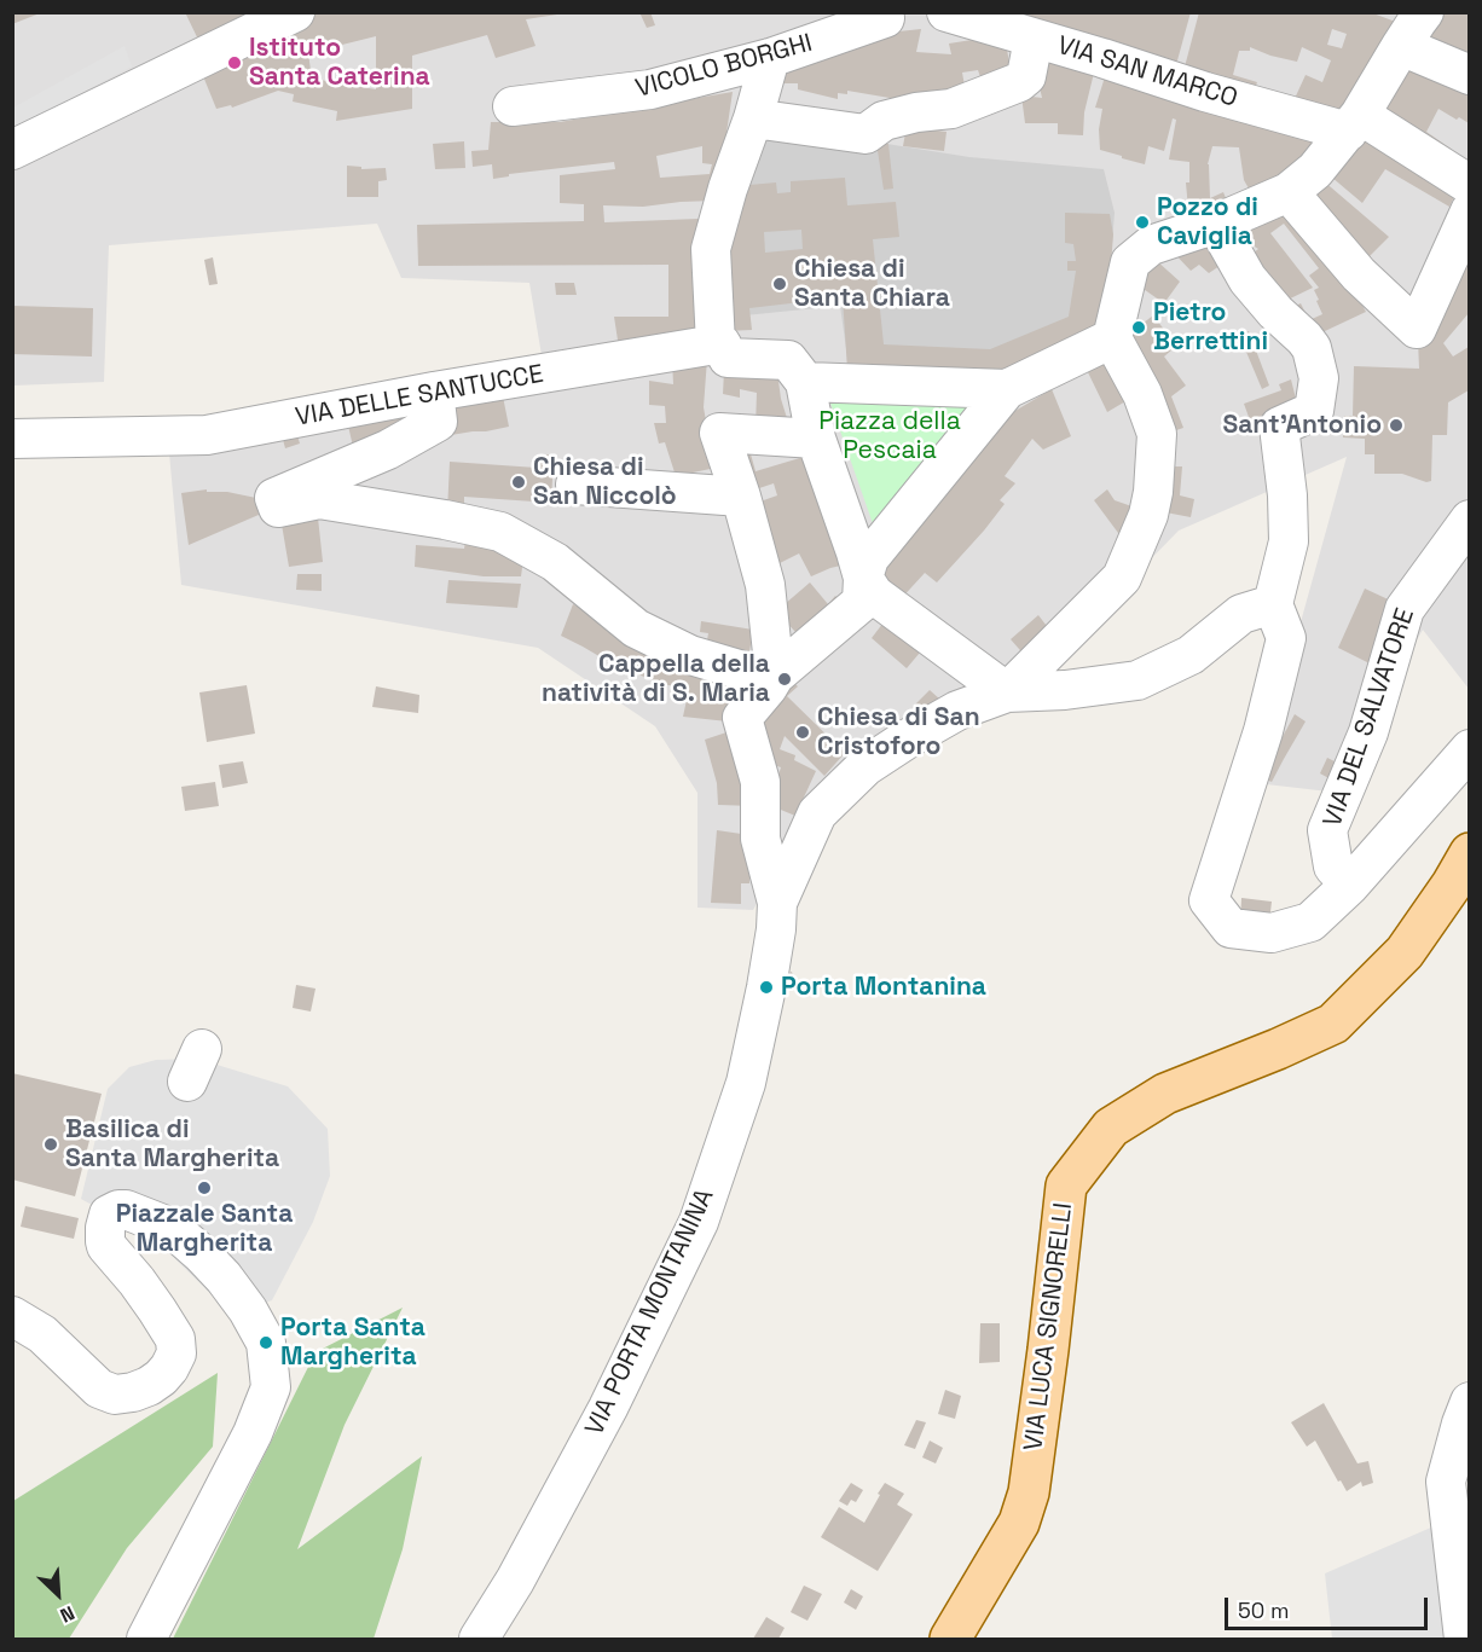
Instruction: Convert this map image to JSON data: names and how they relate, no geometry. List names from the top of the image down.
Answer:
{
  "streets": {
    "main road": ["VIA LUCA SIGNORELLI"],
    "street": [
      "VICOLO BORGHI",
      "VIA SAN MARCO",
      "VIA DELLE SANTUCCE",
      "VIA DEL SALVATORE",
      "VIA PORTA MONTANINA"
    ]
  },
  "parks": ["Piazza della Pescaia"],
  "places": [
    "Istituto Santa Caterina",
    "Pozzo di Caviglia",
    "Chiesa di Santa Chiara",
    "Pietro Berrettini",
    "Sant'Antonio",
    "Chiesa di San Niccolò",
    "Cappella della natività di S. Maria",
    "Chiesa di San Cristoforo",
    "Porta Montanina",
    "Basilica di Santa Margherita",
    "Piazzale Santa Margherita",
    "Porta Santa Margherita"
  ],
  "scale_bar": "50 m",
  "north": "bottom right"
}
